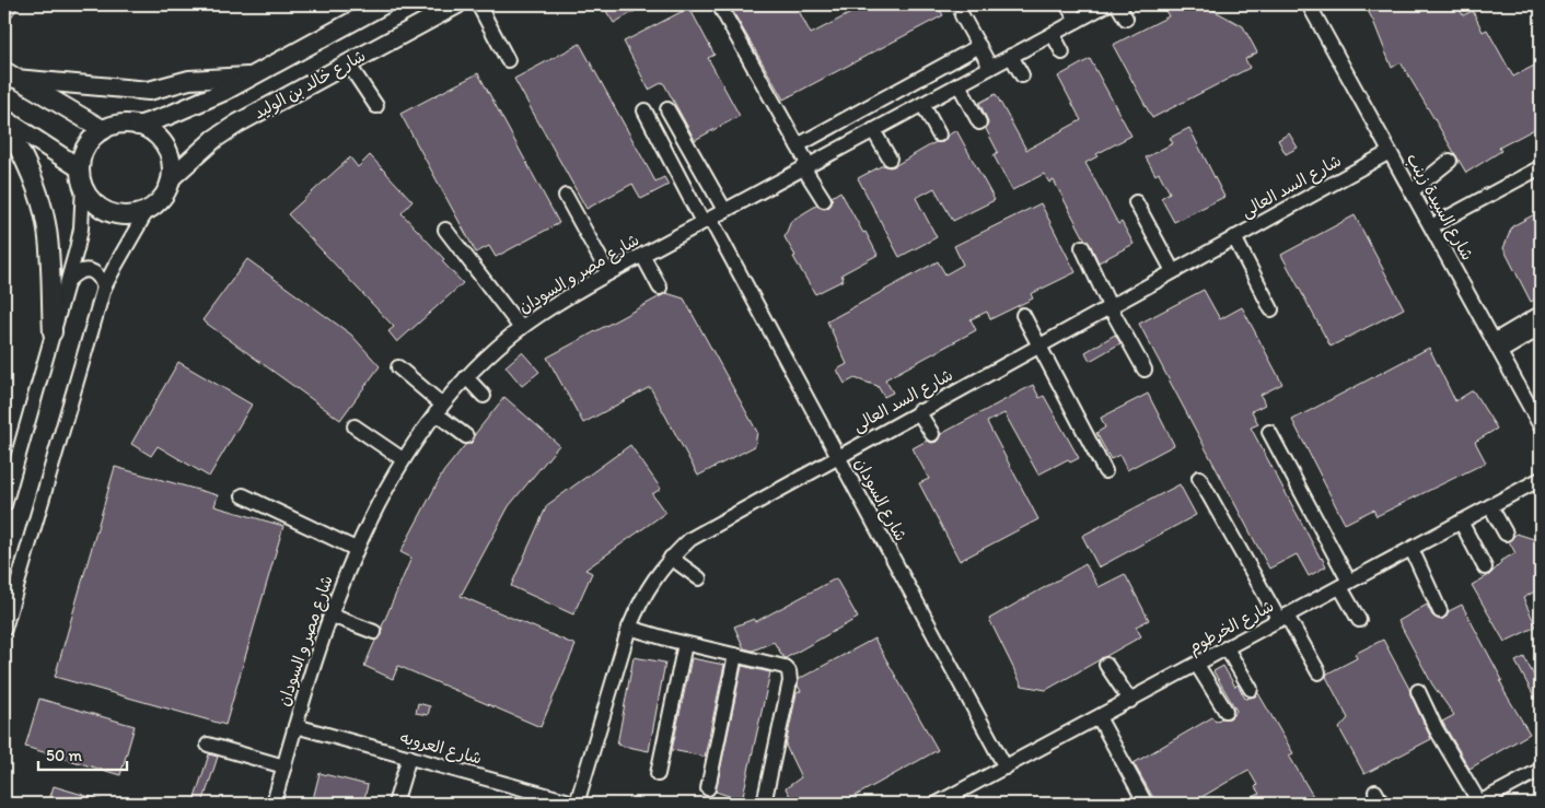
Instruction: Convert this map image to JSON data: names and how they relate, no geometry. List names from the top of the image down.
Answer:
{
  "streets": {
    "main road": ["شارع خالد بن الوليد"],
    "street": [
      "شارع السد العالى",
      "شارع السيدة زينب",
      "شارع مصر و السودان",
      "شارع السودان",
      "شارع الخرطوم",
      "شارع العروبه"
    ]
  },
  "crossings": [
    ["شارع السد العالى", "شارع السيدة زينب"],
    ["شارع السد العالى", "شارع السودان"],
    ["شارع السد العالى", "شارع العروبه"],
    ["شارع مصر و السودان", "شارع السودان"],
    ["شارع مصر و السودان", "شارع العروبه"],
    ["شارع السودان", "شارع الخرطوم"]
  ],
  "scale_bar": "50 m"
}
